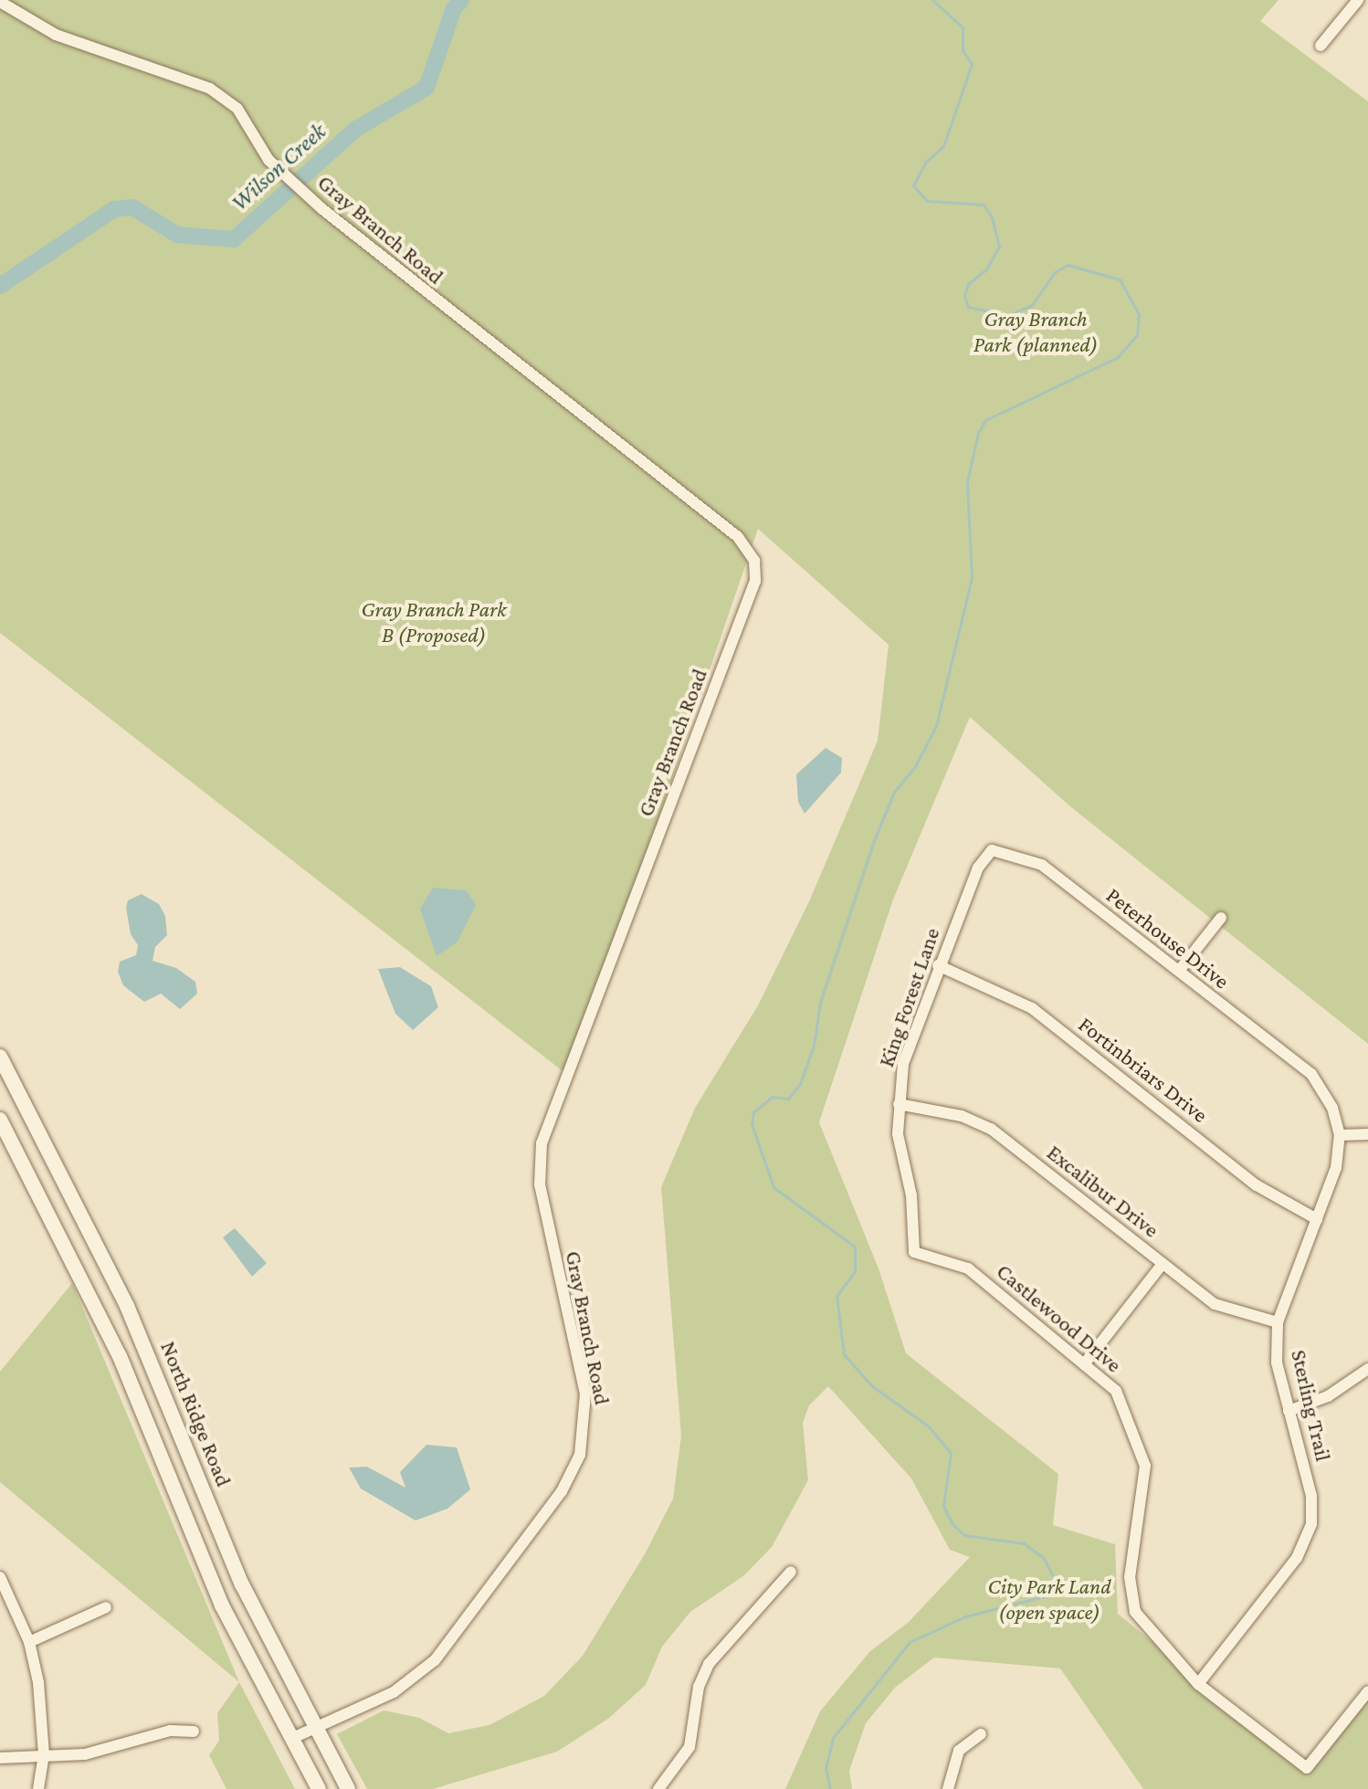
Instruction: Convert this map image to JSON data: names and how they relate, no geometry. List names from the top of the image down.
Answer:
{
  "streets": {
    "main road": ["North Ridge Road"],
    "street": [
      "Gray Branch Road",
      "Peterhouse Drive",
      "King Forest Lane",
      "Fortinbriars Drive",
      "Excalibur Drive",
      "Castlewood Drive",
      "Sterling Trail"
    ]
  },
  "crossings": [
    ["Gray Branch Road", "North Ridge Road"],
    ["Peterhouse Drive", "King Forest Lane"],
    ["Peterhouse Drive", "Sterling Trail"],
    ["King Forest Lane", "Fortinbriars Drive"],
    ["King Forest Lane", "Excalibur Drive"],
    ["King Forest Lane", "Castlewood Drive"],
    ["Fortinbriars Drive", "Sterling Trail"],
    ["Excalibur Drive", "Sterling Trail"],
    ["Castlewood Drive", "Sterling Trail"]
  ],
  "water": ["Wilson Creek"],
  "parks": ["Gray Branch Park (planned)", "Gray Branch Park B (Proposed)", "City Park Land (open space)"]
}
